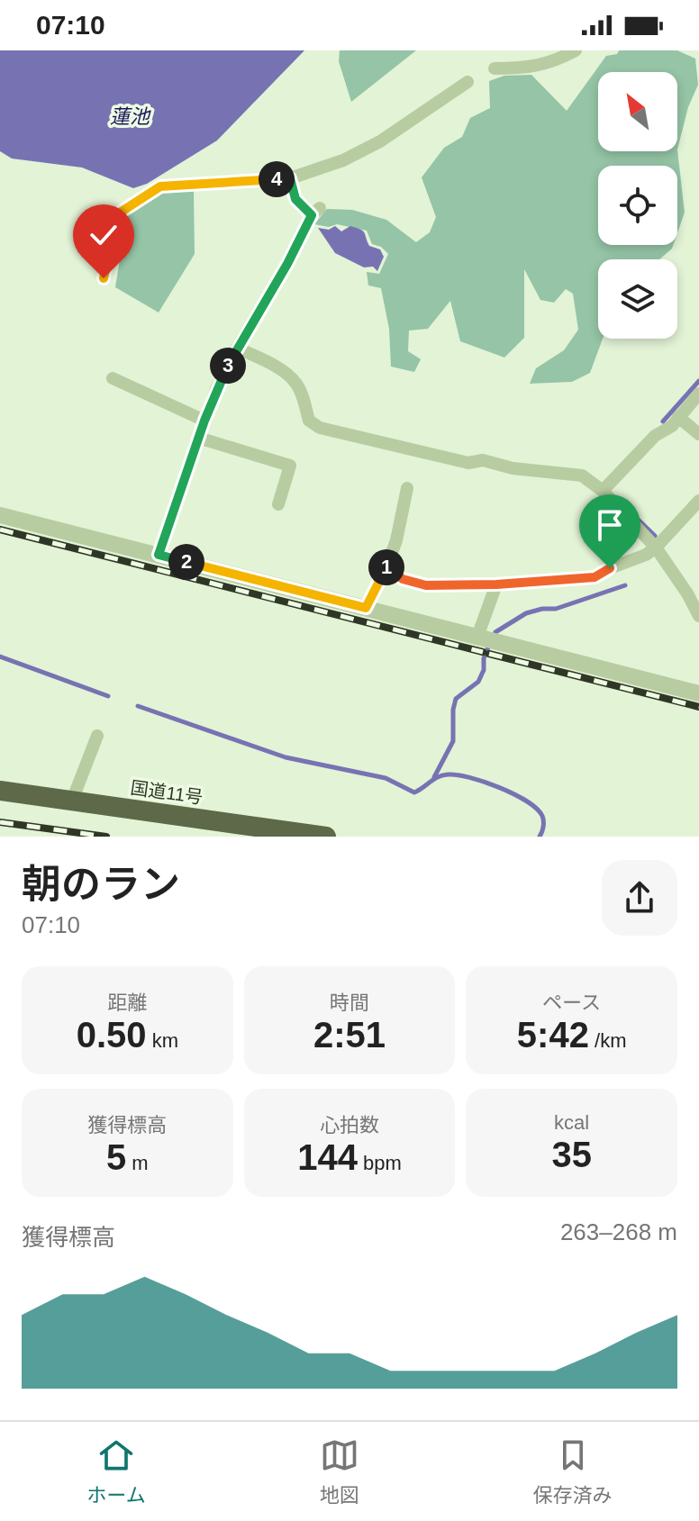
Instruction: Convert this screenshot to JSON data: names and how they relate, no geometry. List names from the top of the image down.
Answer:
{
  "streets": {
    "highway": ["国道11号"]
  },
  "water": ["蓮池"],
  "north": "top left",
  "page": {
    "status": "07:10",
    "pins": [
      "4",
      "3",
      "2",
      "1"
    ],
    "heading": ["朝のラン", "07:10"],
    "stats": [
      ["距離", "0.50 km"],
      ["時間", "2:51"],
      ["ペース", "5:42 /km"],
      ["獲得標高", "5 m"],
      ["心拍数", "144 bpm"],
      ["kcal", "35"]
    ],
    "chart": ["獲得標高", "263–268 m"],
    "tabs": ["ホーム", "地図", "保存済み"]
  }
}
